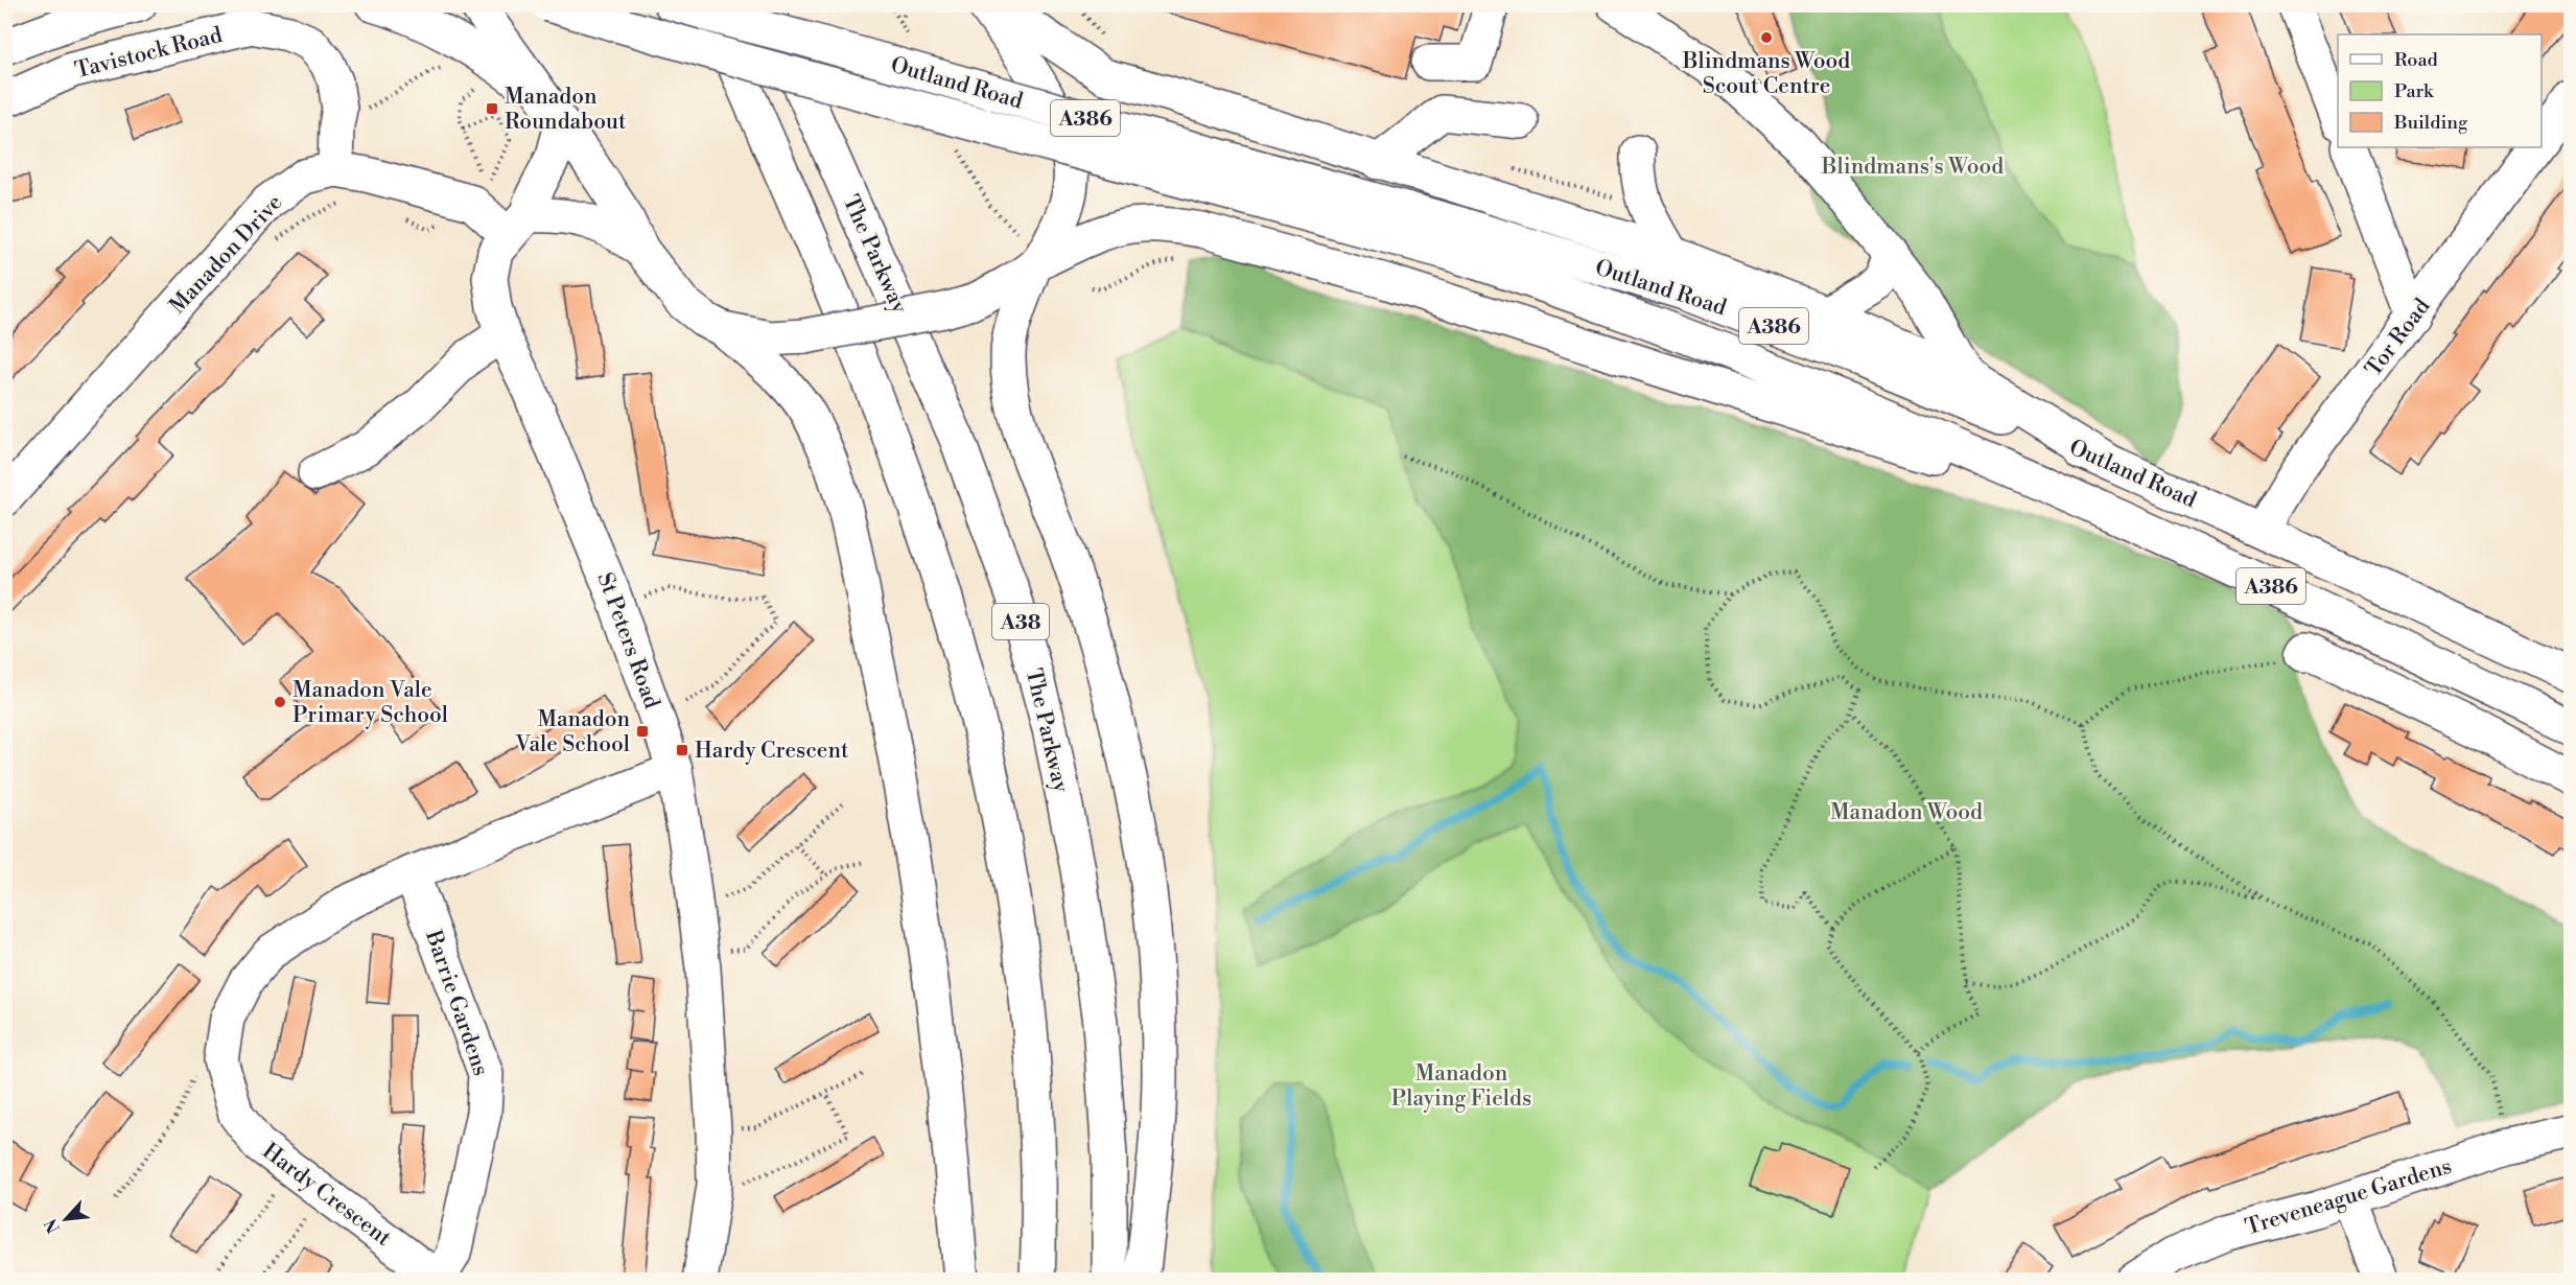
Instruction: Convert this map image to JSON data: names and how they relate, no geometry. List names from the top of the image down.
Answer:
{
  "streets": {
    "main road": [
      "Tavistock Road",
      "Outland Road",
      "A386",
      "Manadon Drive",
      "The Parkway",
      "Tor Road",
      "A38",
      "St Peters Road",
      "Barrie Gardens",
      "Hardy Crescent",
      "Treveneague Gardens"
    ]
  },
  "crossings": [
    ["Tavistock Road", "Manadon Drive"],
    ["Outland Road", "A386"],
    ["Outland Road", "Tor Road"],
    ["Manadon Drive", "St Peters Road"],
    ["St Peters Road", "Hardy Crescent"],
    ["Barrie Gardens", "Hardy Crescent"]
  ],
  "parks": ["Blindmans's Wood", "Manadon Wood", "Manadon Playing Fields"],
  "places": {
    "other": ["Blindmans Wood Scout Centre", "Manadon Vale Primary School"],
    "transit": ["Manadon Roundabout", "Manadon Vale School", "Hardy Crescent"]
  },
  "legend": ["Road", "Park", "Building"],
  "north": "bottom left"
}
